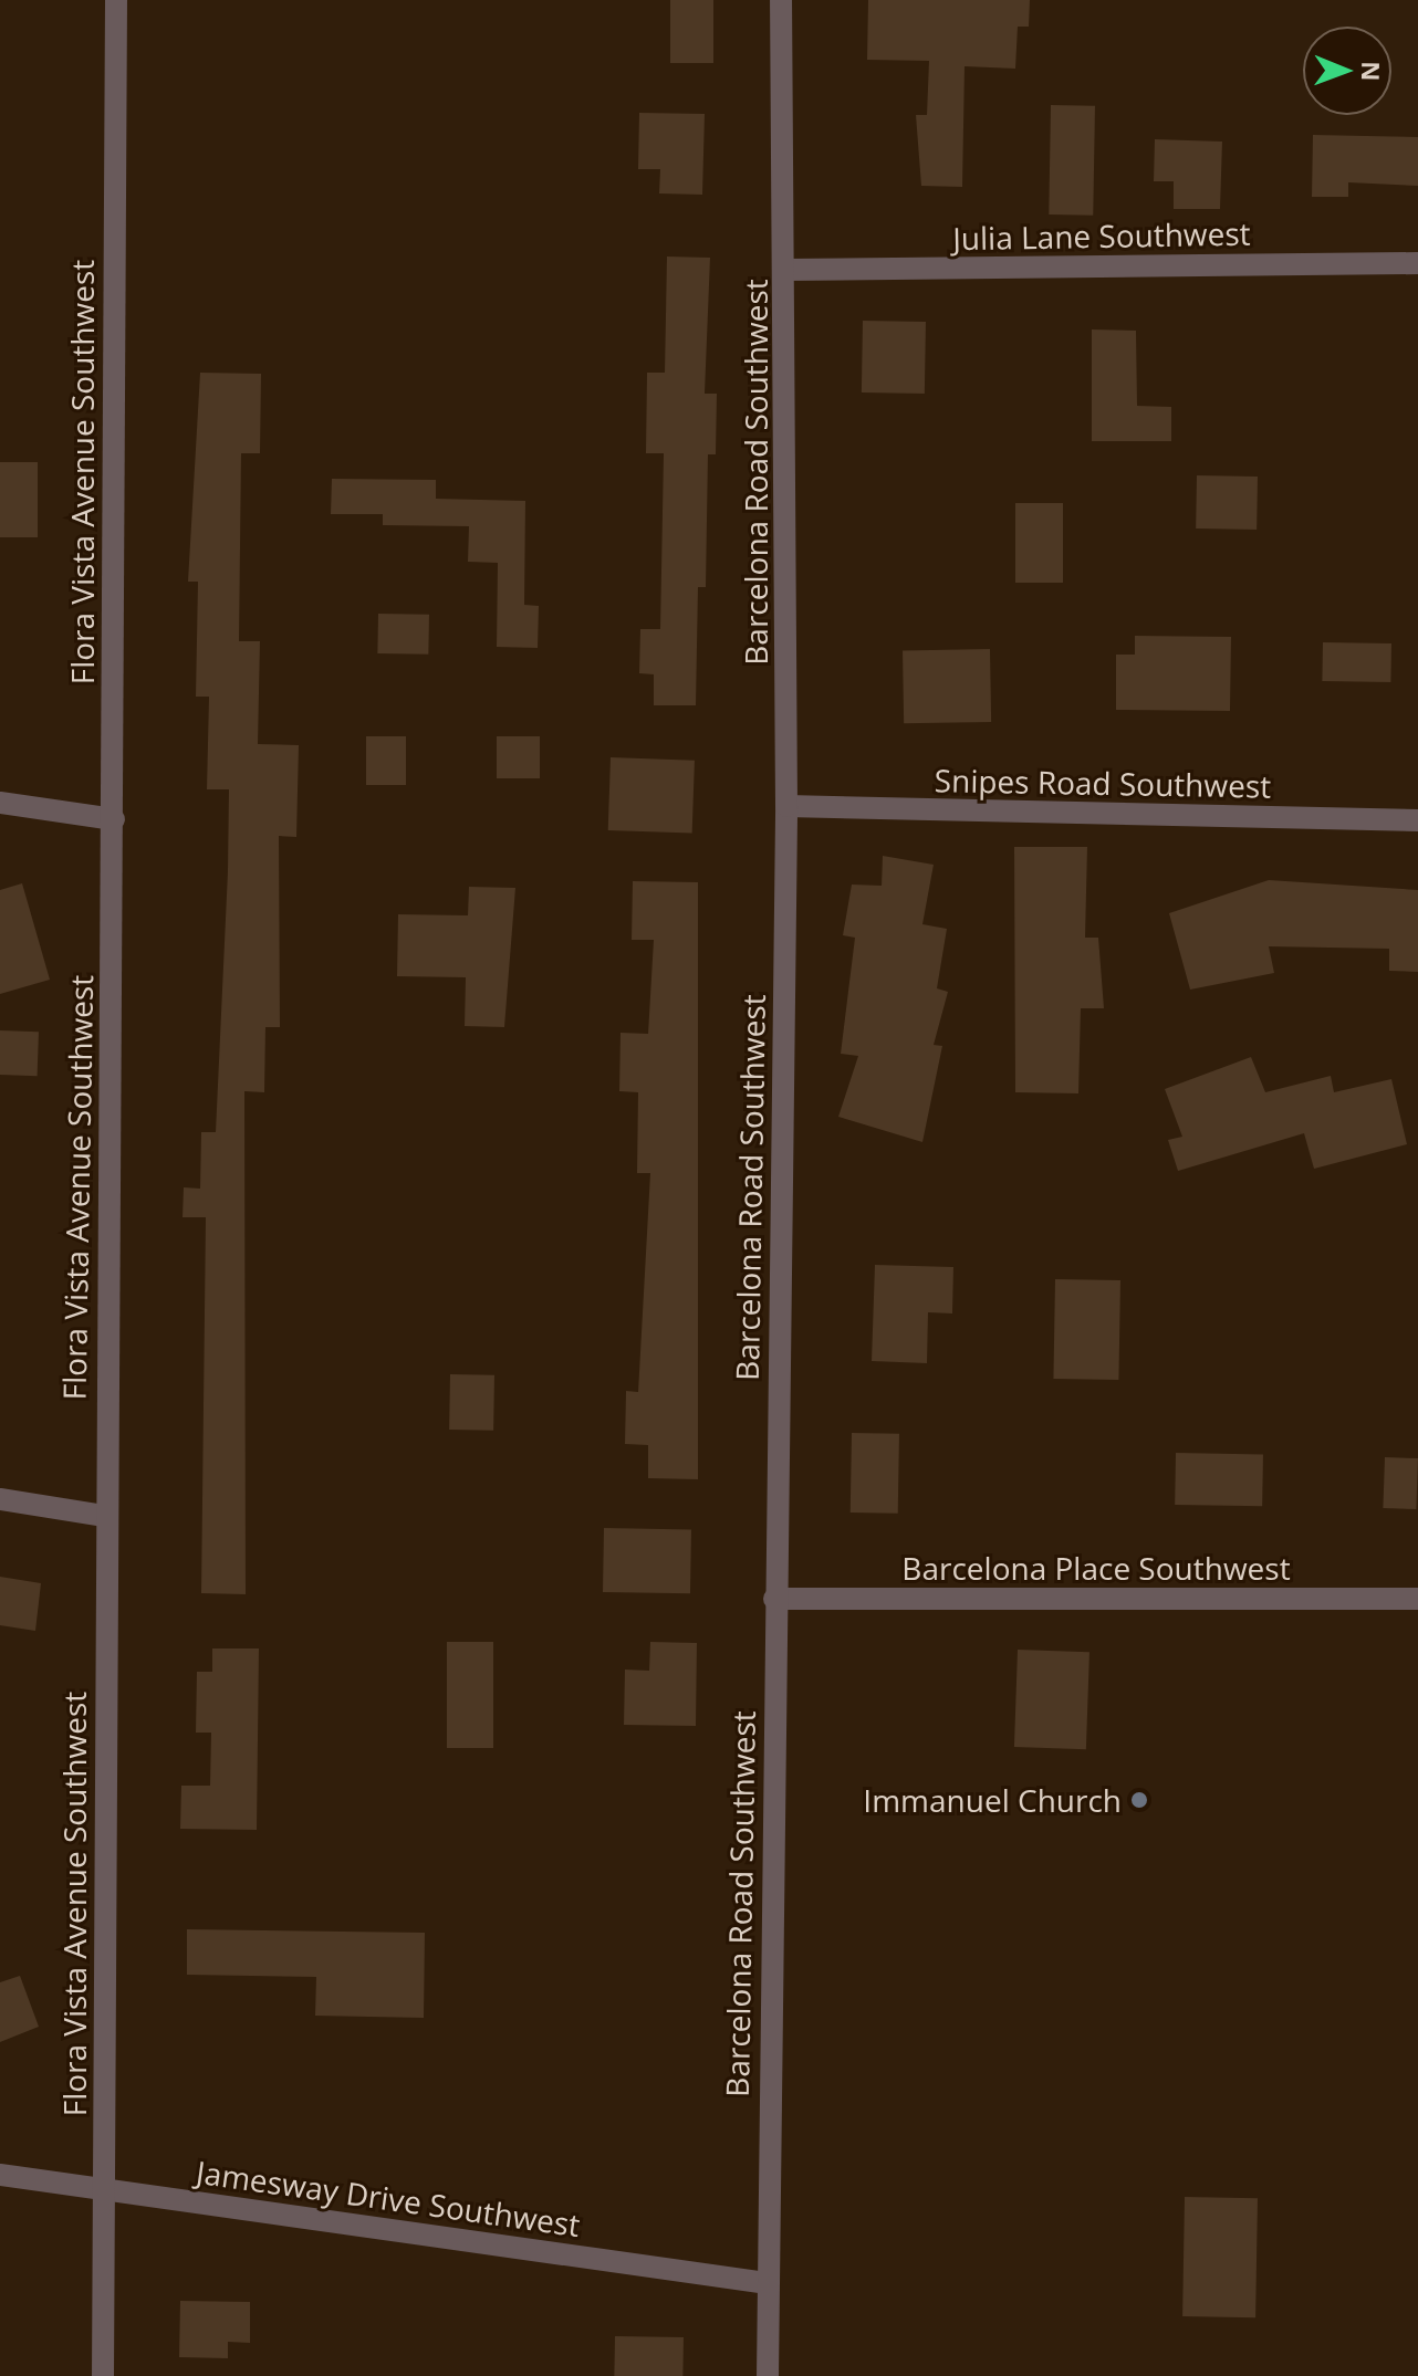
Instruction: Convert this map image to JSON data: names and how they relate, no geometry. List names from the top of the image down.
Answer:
{
  "streets": {
    "street": [
      "Julia Lane Southwest",
      "Flora Vista Avenue Southwest",
      "Barcelona Road Southwest",
      "Snipes Road Southwest",
      "Barcelona Place Southwest",
      "Jamesway Drive Southwest"
    ]
  },
  "crossings": [
    ["Julia Lane Southwest", "Barcelona Road Southwest"],
    ["Flora Vista Avenue Southwest", "Jamesway Drive Southwest"],
    ["Barcelona Road Southwest", "Snipes Road Southwest"],
    ["Barcelona Road Southwest", "Barcelona Place Southwest"],
    ["Barcelona Road Southwest", "Jamesway Drive Southwest"]
  ],
  "places": ["Immanuel Church"],
  "north": "right"
}
